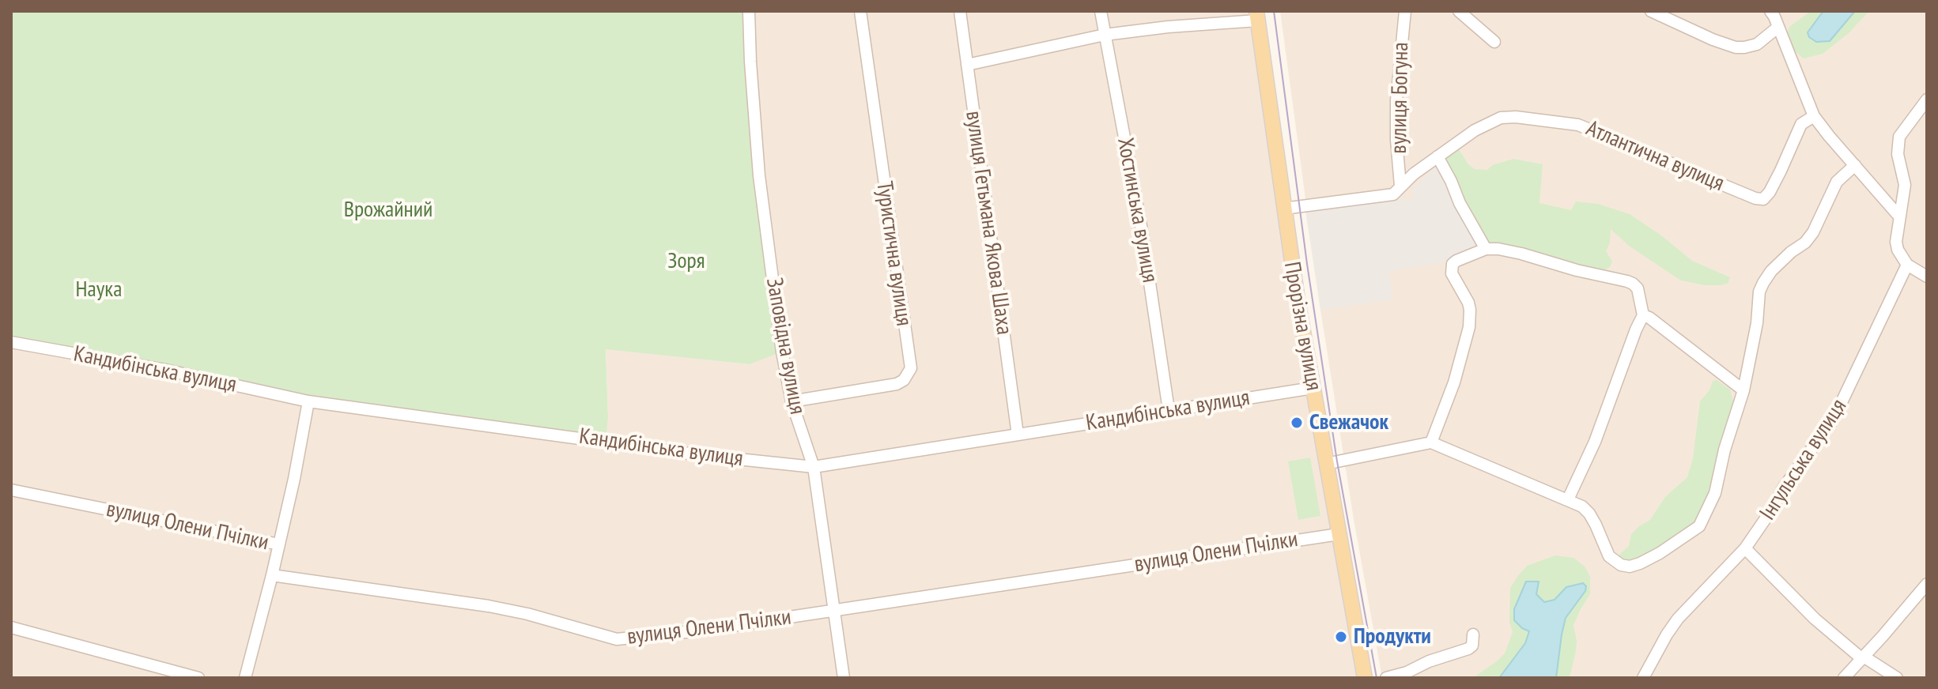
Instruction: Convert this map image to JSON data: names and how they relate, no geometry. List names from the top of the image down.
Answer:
{
  "streets": {
    "main road": ["Прорізна вулиця"],
    "street": [
      "вулиця Богуна",
      "Атлантична вулиця",
      "Хостинська вулиця",
      "вулиця Гетьмана Якова Шаха",
      "Туристична вулиця",
      "Заповідна вулиця",
      "Кандибінська вулиця",
      "Інгульська вулиця",
      "вулиця Олени Пчілки"
    ]
  },
  "crossings": [
    ["вулиця Богуна", "Атлантична вулиця"],
    ["Атлантична вулиця", "Прорізна вулиця"],
    ["Хостинська вулиця", "Кандибінська вулиця"],
    ["вулиця Гетьмана Якова Шаха", "Кандибінська вулиця"],
    ["Туристична вулиця", "Заповідна вулиця"],
    ["Прорізна вулиця", "Кандибінська вулиця"],
    ["Прорізна вулиця", "вулиця Олени Пчілки"],
    ["Заповідна вулиця", "Кандибінська вулиця"],
    ["Заповідна вулиця", "вулиця Олени Пчілки"]
  ],
  "parks": ["Врожайний", "Зоря", "Наука"],
  "places": ["Свежачок", "Продукти"]
}
